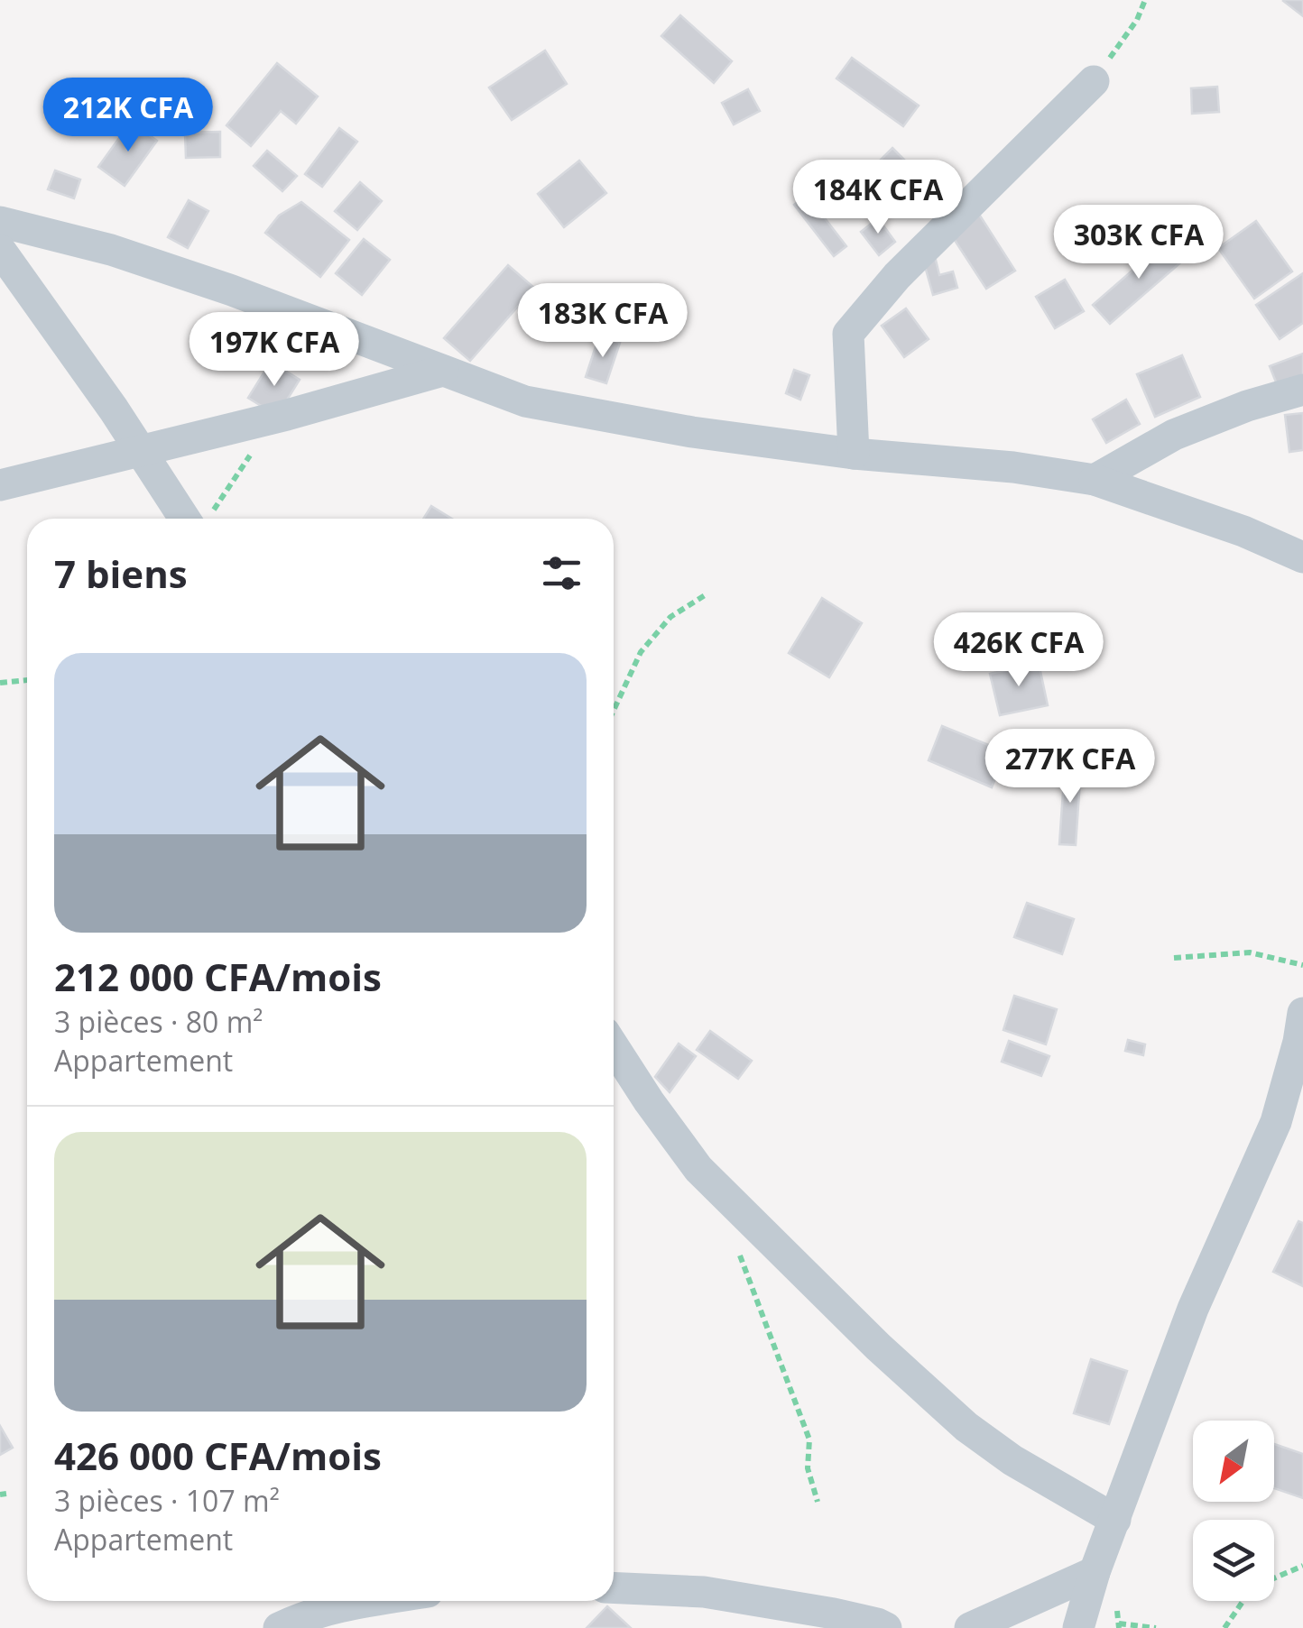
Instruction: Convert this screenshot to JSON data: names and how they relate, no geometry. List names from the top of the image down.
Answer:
{
  "north": "bottom left",
  "page": {
    "price": [
      "212K CFA",
      "184K CFA",
      "303K CFA",
      "183K CFA",
      "197K CFA",
      "426K CFA",
      "277K CFA"
    ],
    "heading": "7 biens",
    "list": [
      {
        "name": "212 000 CFA/mois",
        "note": "3 pièces · 80 m² · Appartement"
      },
      {
        "name": "426 000 CFA/mois",
        "note": "3 pièces · 107 m² · Appartement"
      }
    ]
  }
}
